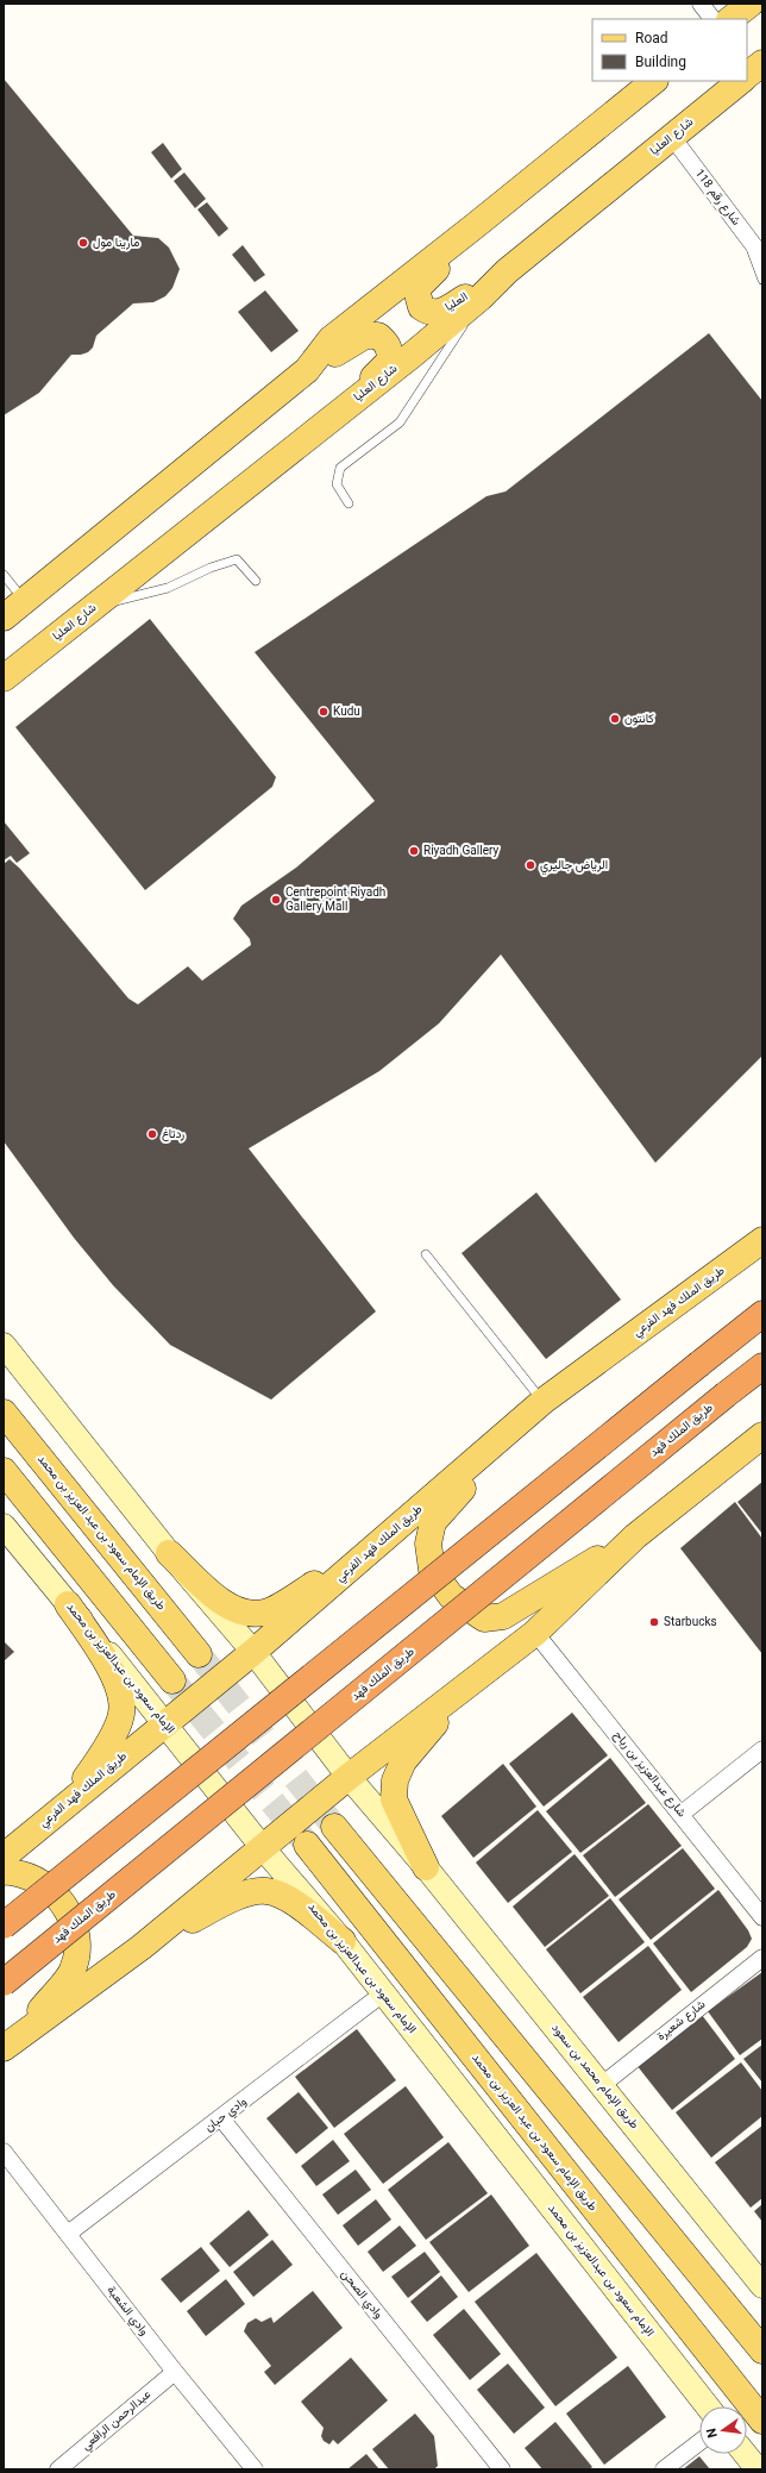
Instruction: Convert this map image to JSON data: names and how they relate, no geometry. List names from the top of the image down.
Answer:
{
  "streets": {
    "highway": ["طريق الملك فهد"],
    "main road": [
      "شارع العليا",
      "العليا",
      "طريق الملك فهد الفرعي",
      "طريق الإمام سعود بن عبد العزيز بن محمد"
    ],
    "street": [
      "شارع رقم 118",
      "الإمام سعود بن عبدالعزيز بن محمد",
      "شارع عبدالعزيز بن رباح",
      "شارع شعيرة",
      "طريق الإمام محمد بن سعود",
      "وادي حبان",
      "وادي الصحن",
      "وادي الشعبة",
      "عبدالرحمن الرافعي"
    ]
  },
  "crossings": [
    ["شارع العليا", "شارع رقم 118"],
    ["شارع العليا", "العليا"],
    ["طريق الملك فهد الفرعي", "الإمام سعود بن عبدالعزيز بن محمد"],
    ["طريق الملك فهد الفرعي", "طريق الإمام محمد بن سعود"],
    ["الإمام سعود بن عبدالعزيز بن محمد", "وادي حبان"],
    ["شارع شعيرة", "طريق الإمام محمد بن سعود"],
    ["وادي حبان", "وادي الصحن"],
    ["وادي حبان", "وادي الشعبة"],
    ["وادي الشعبة", "عبدالرحمن الرافعي"]
  ],
  "places": [
    "مارينا مول",
    "Kudu",
    "كانتون",
    "Riyadh Gallery",
    "الرياض جاليري",
    "Centrepoint Riyadh Gallery Mall",
    "ردتاغ",
    "Starbucks"
  ],
  "legend": ["Road", "Building"],
  "north": "left"
}
